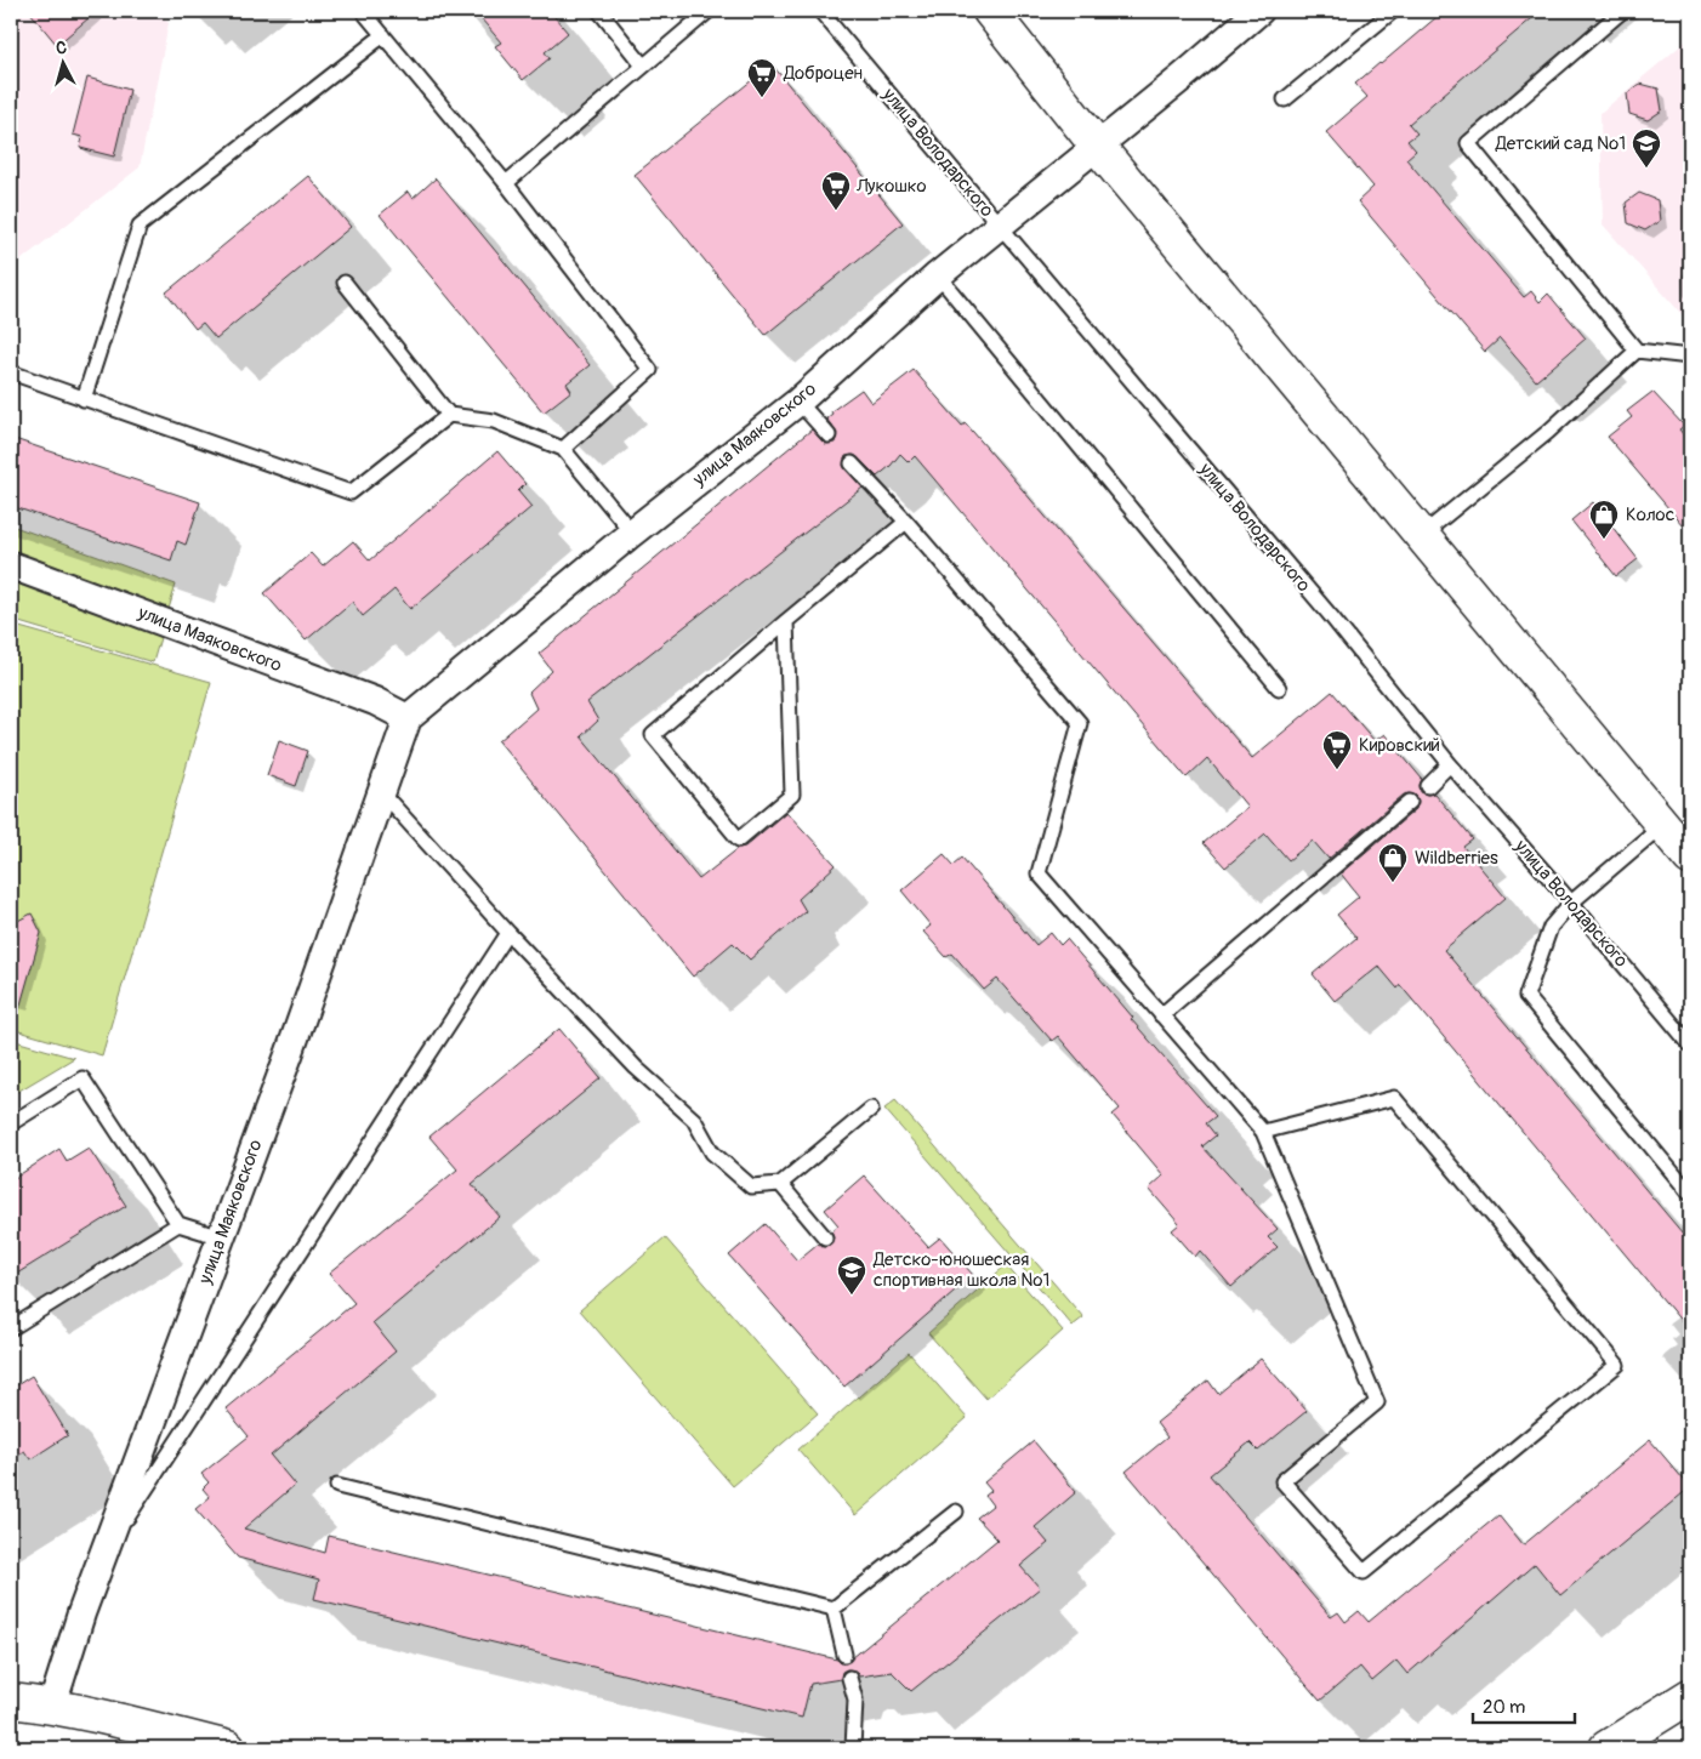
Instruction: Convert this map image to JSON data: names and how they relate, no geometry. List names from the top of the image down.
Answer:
{
  "streets": {
    "street": ["улица Маяковского"],
    "lane": ["улица Володарского"]
  },
  "crossings": [
    ["улица Володарского", "улица Маяковского"]
  ],
  "places": {
    "supermarket": ["Доброцен", "Лукошко", "Кировский"],
    "school or university": ["Детский сад №1", "Детско-юношеская спортивная школа №1"],
    "shop": ["Колос", "Wildberries"]
  },
  "scale_bar": "20 m",
  "north": "top"
}
